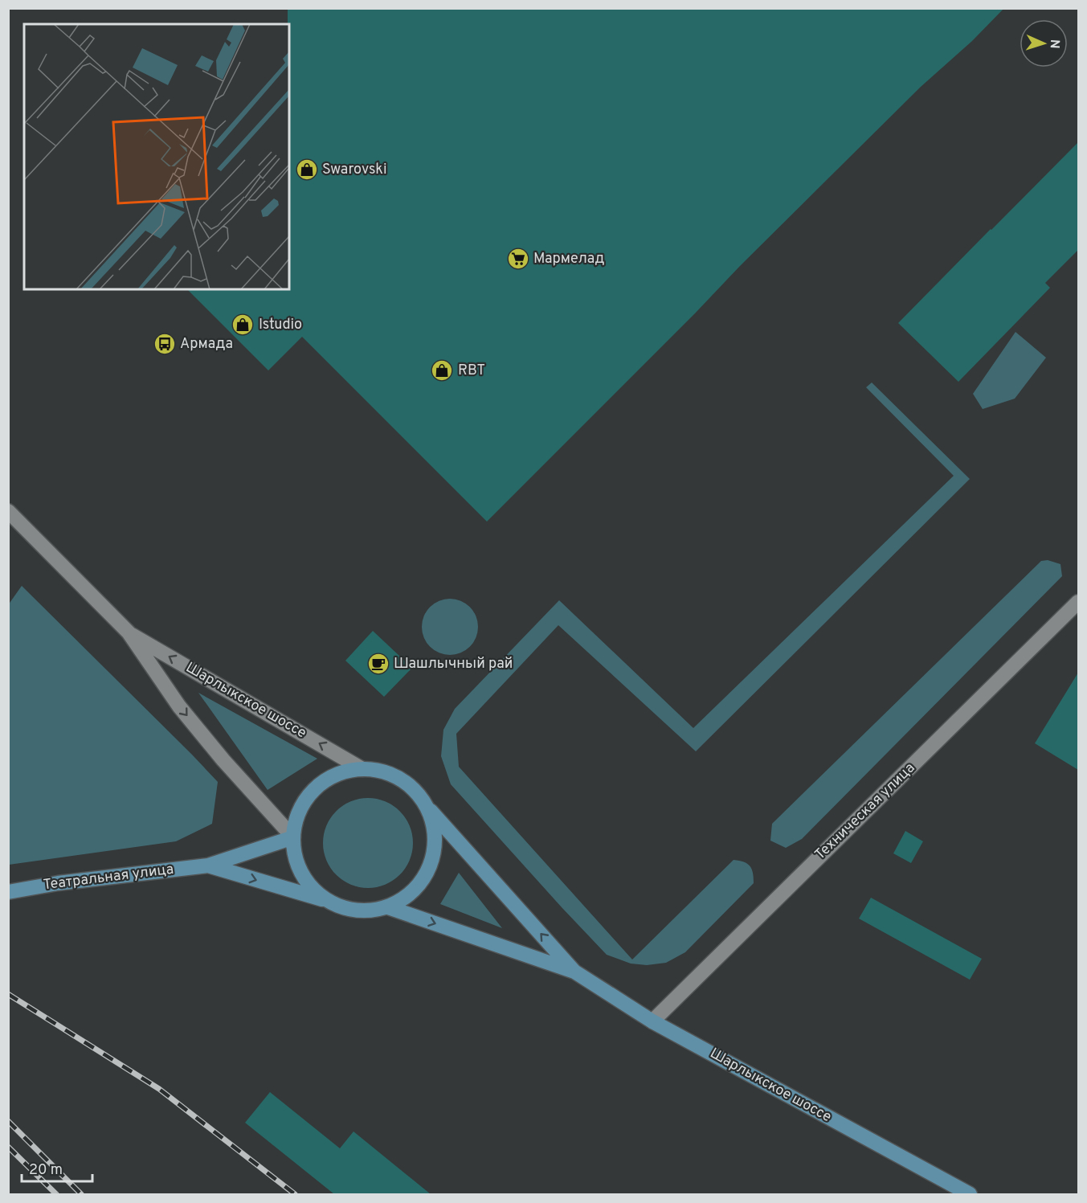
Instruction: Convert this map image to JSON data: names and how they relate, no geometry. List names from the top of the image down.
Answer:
{
  "streets": {
    "main road": ["Шарлыкское шоссе", "Театральная улица"],
    "street": ["Техническая улица"]
  },
  "crossings": [
    ["Шарлыкское шоссе", "Техническая улица"],
    ["Шарлыкское шоссе", "Театральная улица"]
  ],
  "places": {
    "shop": ["Swarovski", "Istudio", "RBT"],
    "supermarket": ["Мармелад"],
    "bus stop": ["Армада"],
    "cafe": ["Шашлычный рай"]
  },
  "scale_bar": "20 m",
  "north": "right"
}
